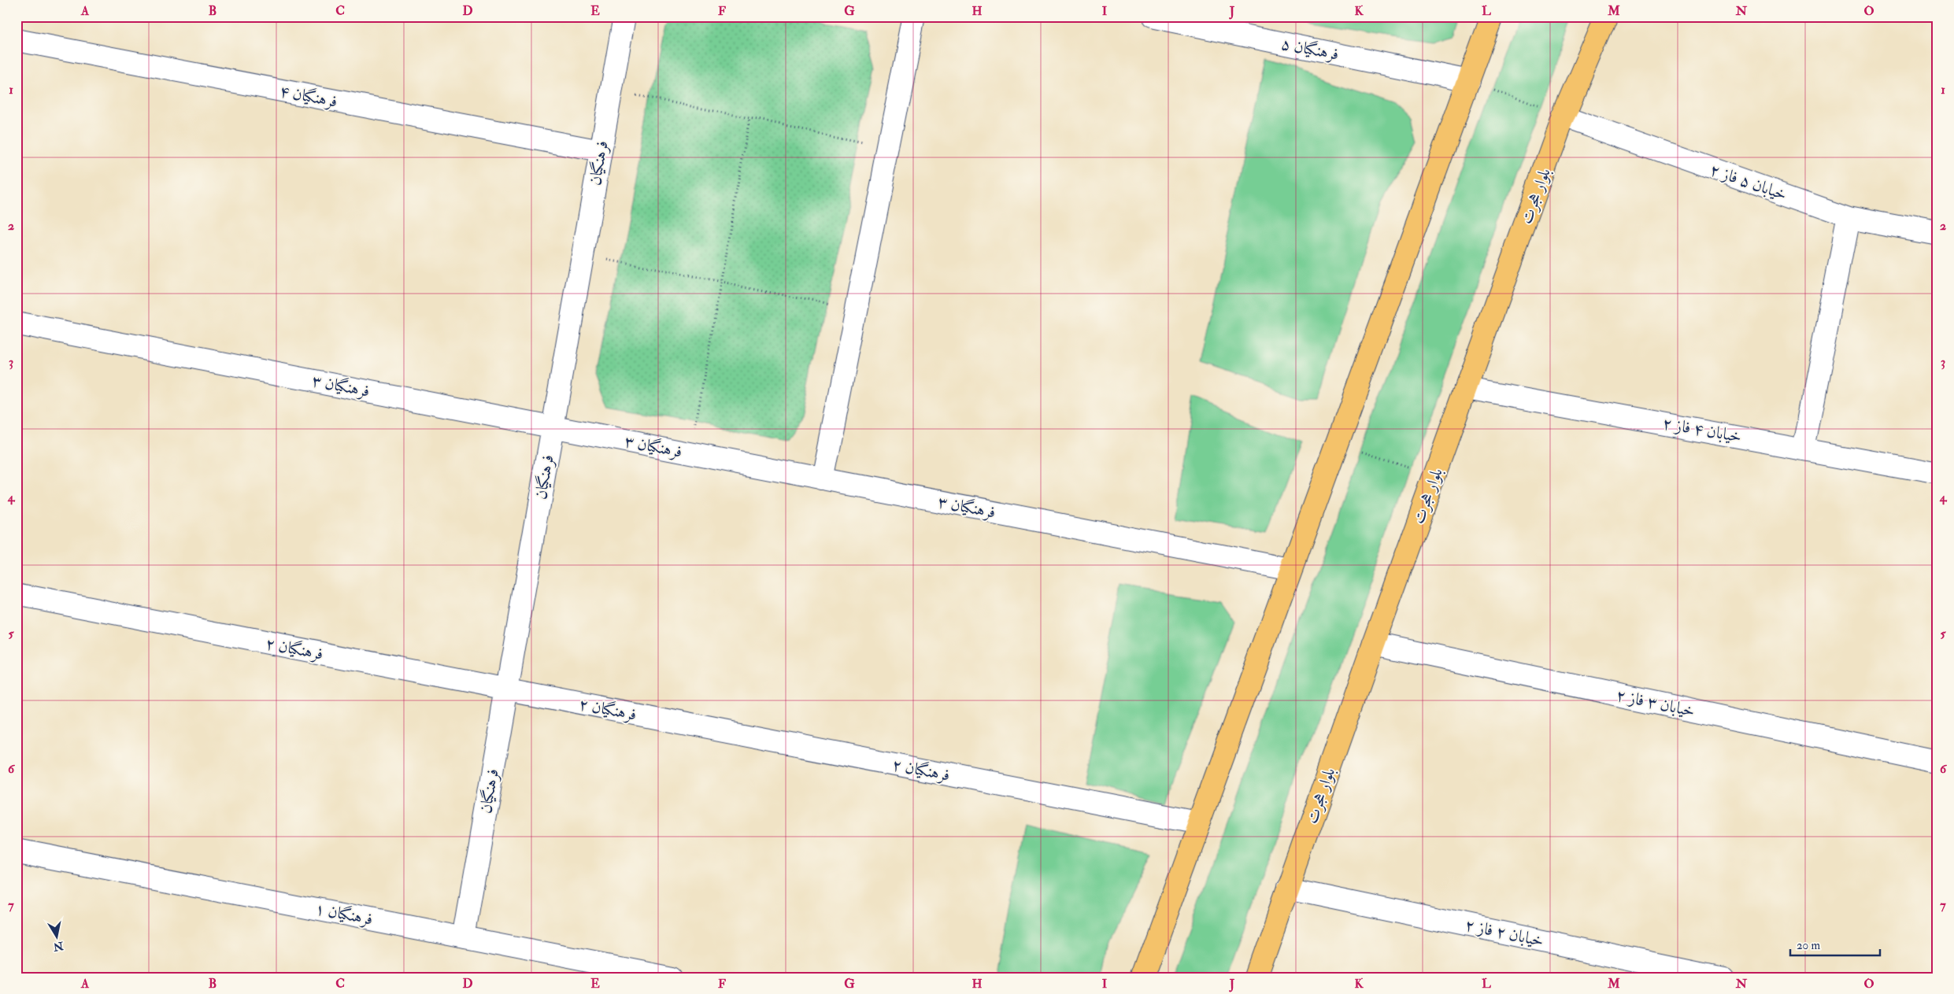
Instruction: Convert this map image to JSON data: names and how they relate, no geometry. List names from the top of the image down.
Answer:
{
  "streets": {
    "main road": ["بلوار هجرت"],
    "street": [
      "فرهنگیان ۵",
      "فرهنگیان ۴",
      "فرهنگیان",
      "خیابان ۵ فاز ۲",
      "فرهنگیان ۳",
      "خیابان ۴ فاز ۲",
      "فرهنگیان ۲",
      "خیابان ۳ فاز ۲",
      "فرهنگیان ۱",
      "خیابان ۲ فاز ۲"
    ]
  },
  "crossings": [
    ["فرهنگیان ۴", "فرهنگیان"],
    ["فرهنگیان", "فرهنگیان ۳"],
    ["فرهنگیان", "فرهنگیان ۲"],
    ["فرهنگیان", "فرهنگیان ۱"],
    ["خیابان ۵ فاز ۲", "بلوار هجرت"],
    ["بلوار هجرت", "خیابان ۴ فاز ۲"],
    ["بلوار هجرت", "خیابان ۳ فاز ۲"],
    ["بلوار هجرت", "خیابان ۲ فاز ۲"]
  ],
  "scale_bar": "20 m",
  "north": "bottom",
  "grid": {
    "columns": [
      "A",
      "B",
      "C",
      "D",
      "E",
      "F",
      "G",
      "H",
      "I",
      "J",
      "K",
      "L",
      "M",
      "N",
      "O"
    ],
    "rows": [
      "1",
      "2",
      "3",
      "4",
      "5",
      "6",
      "7"
    ]
  }
}
